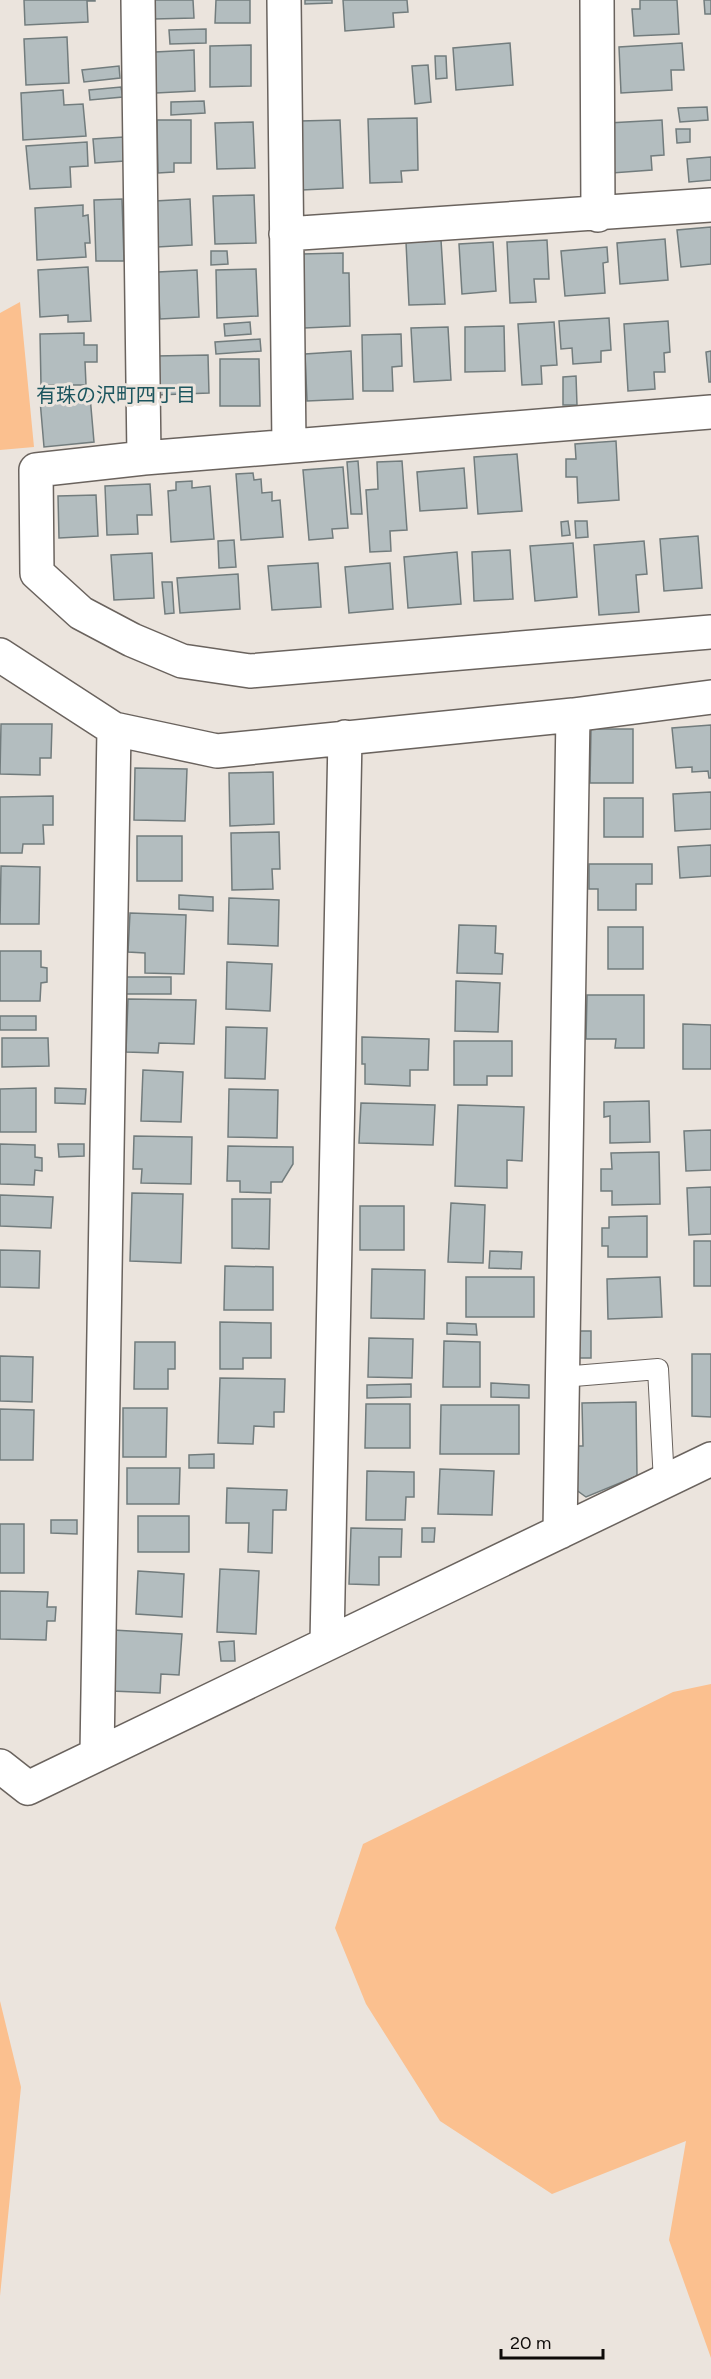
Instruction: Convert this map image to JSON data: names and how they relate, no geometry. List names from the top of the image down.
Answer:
{
  "districts": ["有珠の沢町四丁目"],
  "scale_bar": "20 m"
}
